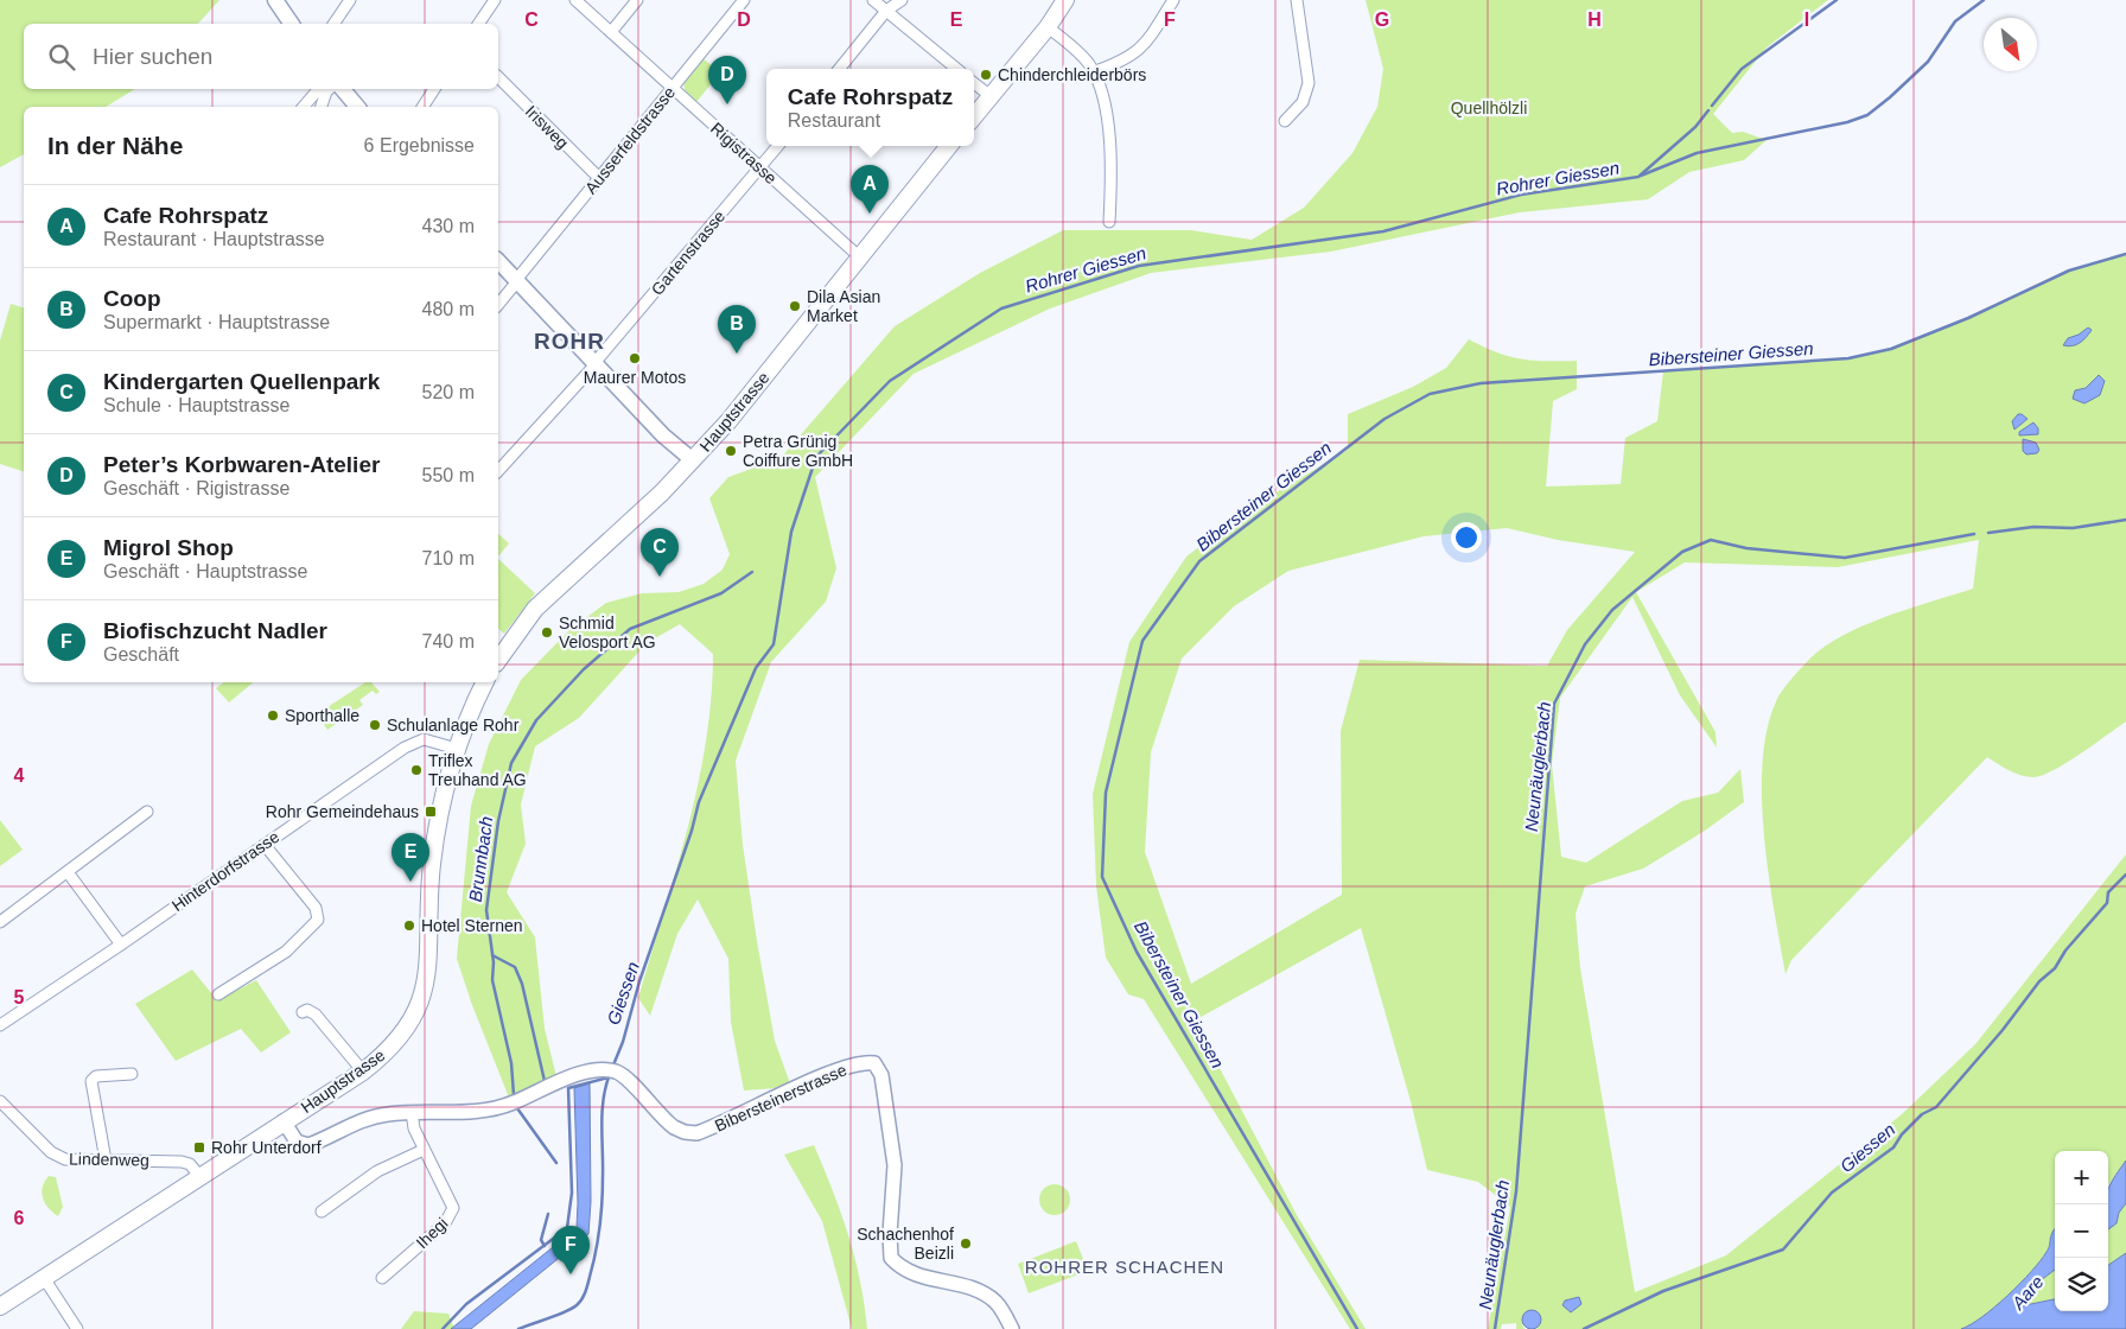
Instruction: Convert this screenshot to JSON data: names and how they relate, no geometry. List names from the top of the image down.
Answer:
{
  "streets": {
    "main road": ["Hauptstrasse"],
    "street": [
      "Irisweg",
      "Ausserfeldstrasse",
      "Rigistrasse",
      "Gartenstrasse",
      "Hinterdorfstrasse",
      "Bibersteinerstrasse",
      "Lindenweg",
      "Ihegi"
    ]
  },
  "crossings": [
    ["Irisweg", "Ausserfeldstrasse"],
    ["Ausserfeldstrasse", "Rigistrasse"],
    ["Rigistrasse", "Gartenstrasse"],
    ["Rigistrasse", "Hauptstrasse"],
    ["Hauptstrasse", "Hinterdorfstrasse"],
    ["Hauptstrasse", "Bibersteinerstrasse"],
    ["Hauptstrasse", "Lindenweg"],
    ["Bibersteinerstrasse", "Ihegi"]
  ],
  "districts": ["ROHR", "ROHRER SCHACHEN"],
  "water": [
    "Rohrer Giessen",
    "Bibersteiner Giessen",
    "Neunäuglerbach",
    "Brunnbach",
    "Giessen",
    "Aare"
  ],
  "parks": ["Quellhölzli"],
  "places": {
    "other": [
      "Chinderchleiderbörs",
      "Dila Asian Market",
      "Maurer Motos",
      "Petra Grünig Coiffure GmbH",
      "Schmid Velosport AG",
      "Sporthalle",
      "Schulanlage Rohr",
      "Triflex Treuhand AG",
      "Hotel Sternen",
      "Schachenhof Beizli"
    ],
    "transit": ["Rohr Gemeindehaus", "Rohr Unterdorf"]
  },
  "north": "bottom right",
  "page": {
    "search": "Hier suchen",
    "pins": [
      "D",
      "A",
      "B",
      "C",
      "E",
      "F"
    ],
    "popup": ["Cafe Rohrspatz", "Restaurant"],
    "heading": ["In der Nähe", "6 Ergebnisse"],
    "list": [
      {
        "mark": "A",
        "name": "Cafe Rohrspatz",
        "note": "Restaurant · Hauptstrasse",
        "value": "430 m"
      },
      {
        "mark": "B",
        "name": "Coop",
        "note": "Supermarkt · Hauptstrasse",
        "value": "480 m"
      },
      {
        "mark": "C",
        "name": "Kindergarten Quellenpark",
        "note": "Schule · Hauptstrasse",
        "value": "520 m"
      },
      {
        "mark": "D",
        "name": "Peter’s Korbwaren-Atelier",
        "note": "Geschäft · Rigistrasse",
        "value": "550 m"
      },
      {
        "mark": "E",
        "name": "Migrol Shop",
        "note": "Geschäft · Hauptstrasse",
        "value": "710 m"
      },
      {
        "mark": "F",
        "name": "Biofischzucht Nadler",
        "note": "Geschäft",
        "value": "740 m"
      }
    ],
    "map_buttons": ["+", "−"]
  },
  "grid": {
    "columns": [
      "C",
      "D",
      "E",
      "F",
      "G",
      "H",
      "I"
    ],
    "rows": ["4", "5", "6"]
  }
}
